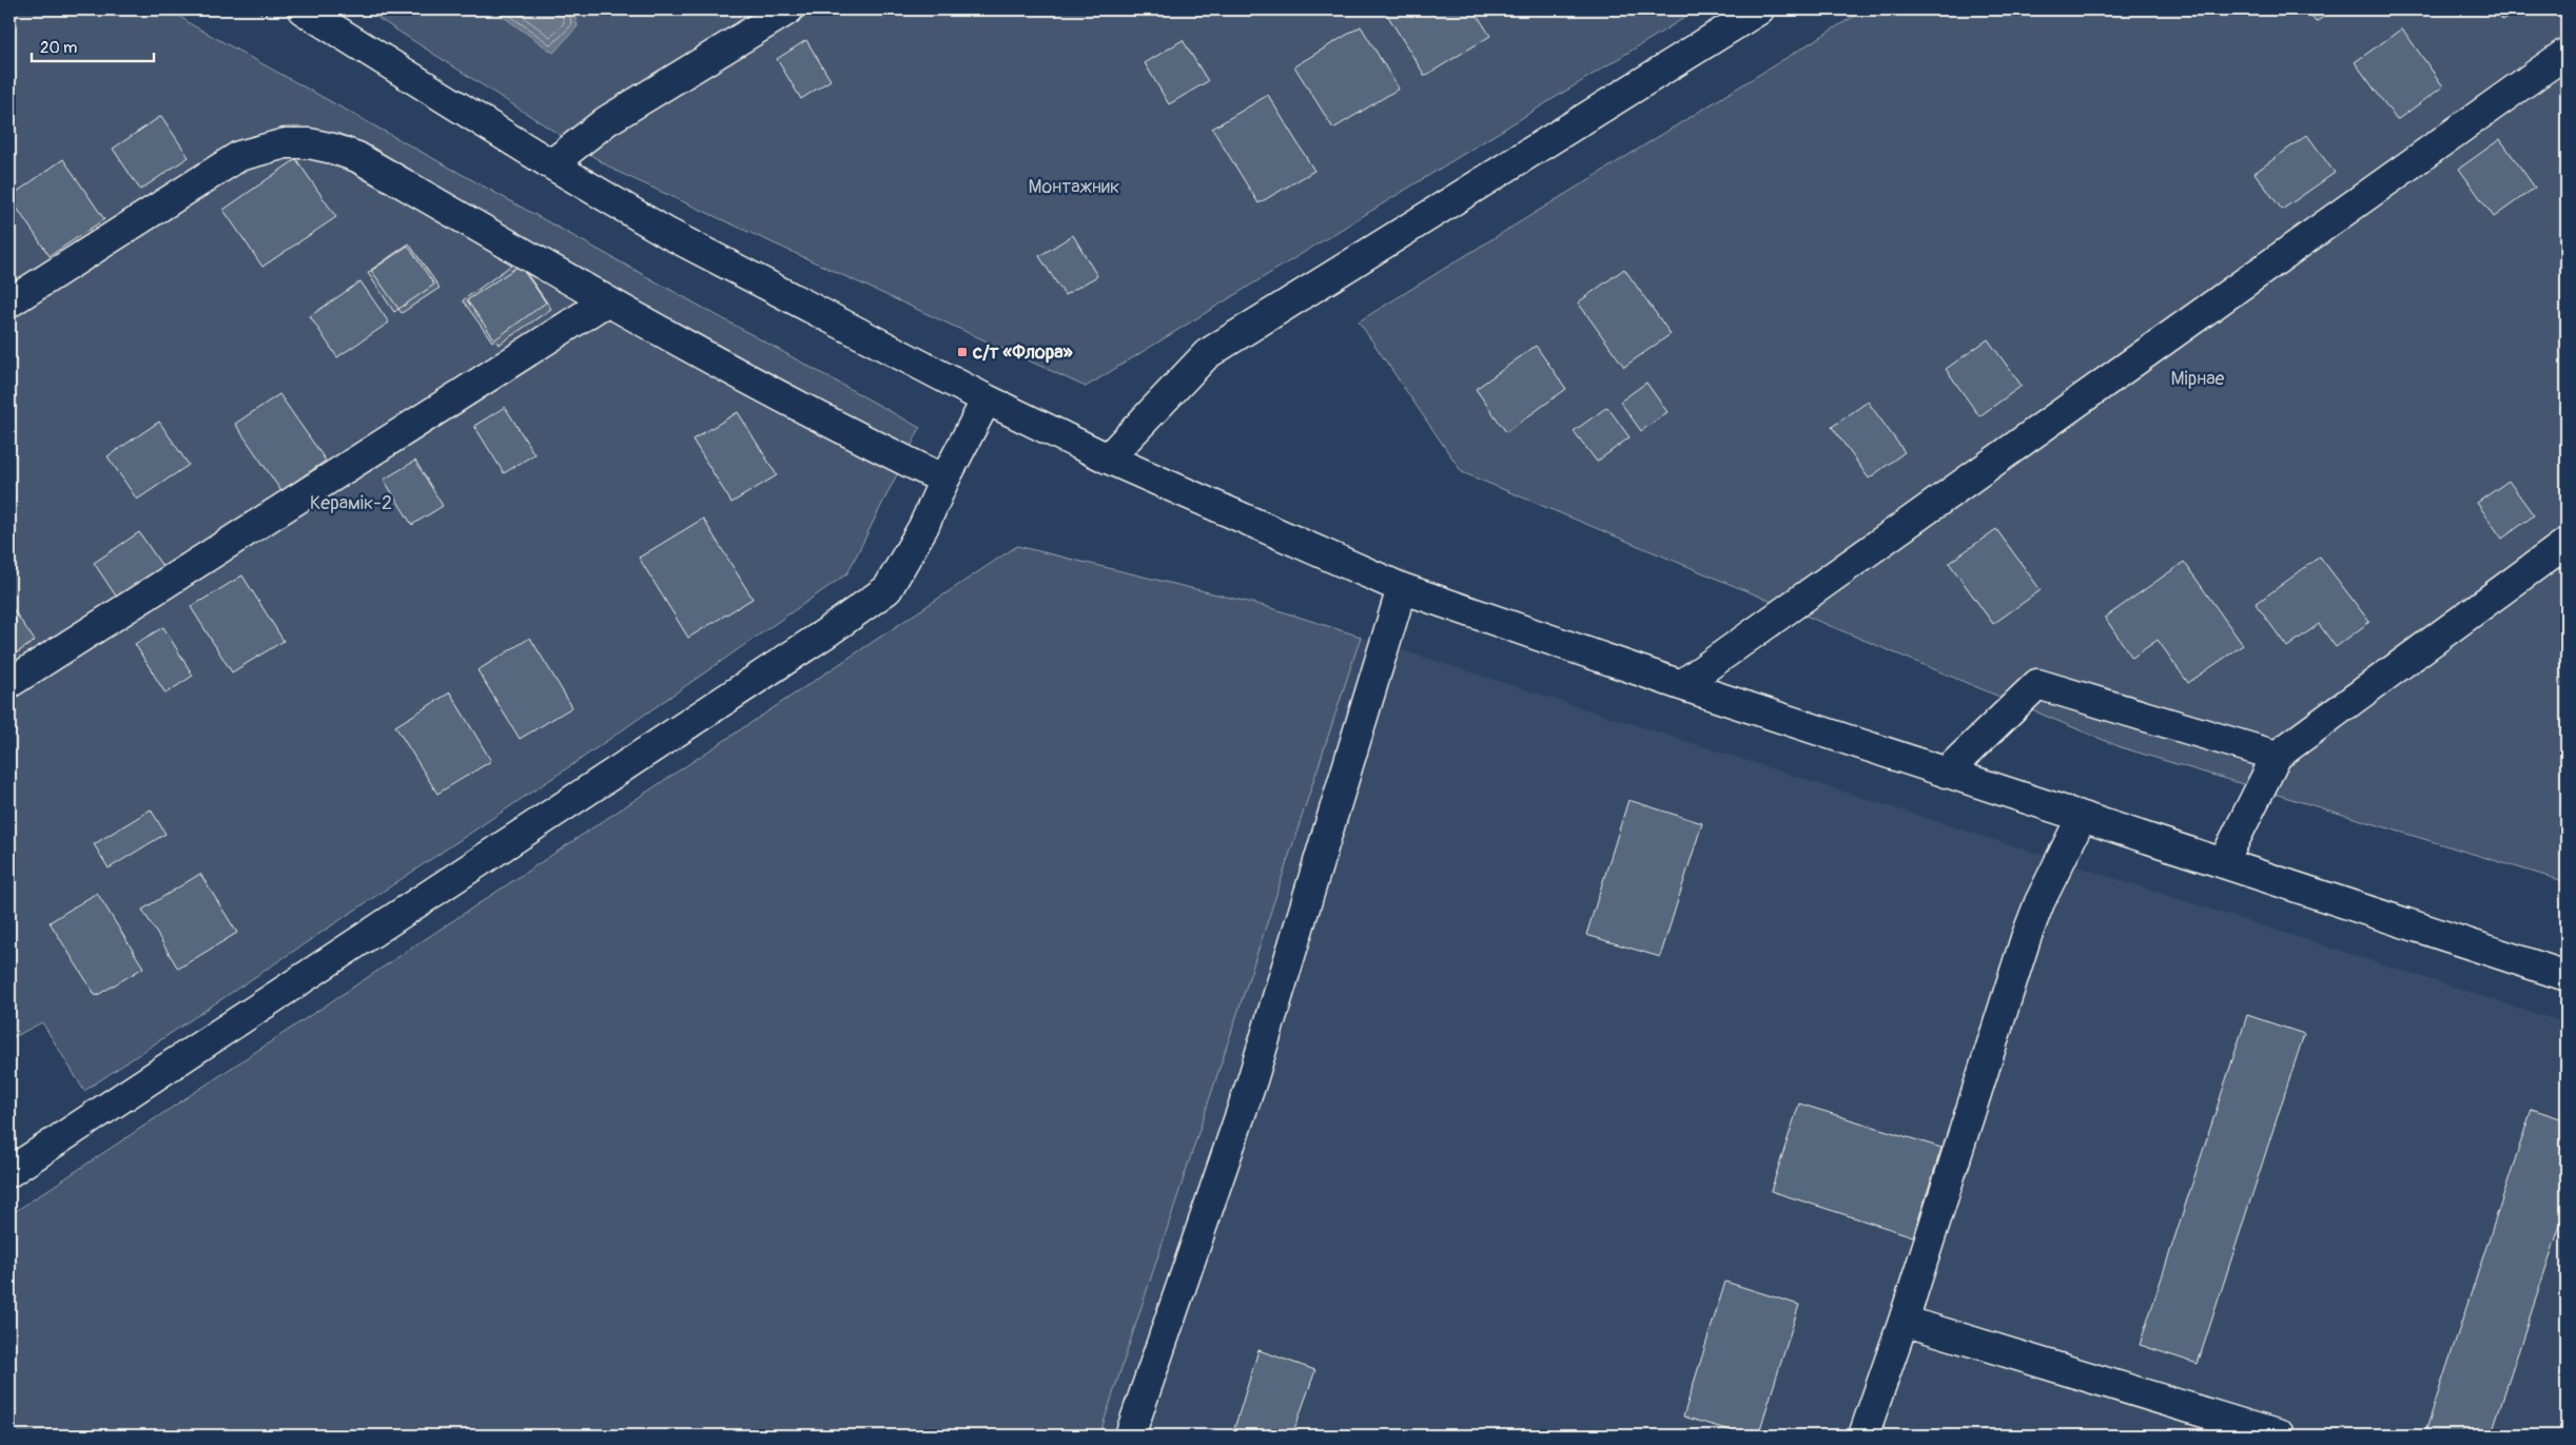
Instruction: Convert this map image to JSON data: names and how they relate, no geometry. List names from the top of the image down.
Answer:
{
  "parks": ["Монтажник", "Мірнае", "Керамік-2"],
  "places": {
    "transit": ["с/т «Флора»"]
  },
  "scale_bar": "20 m"
}
